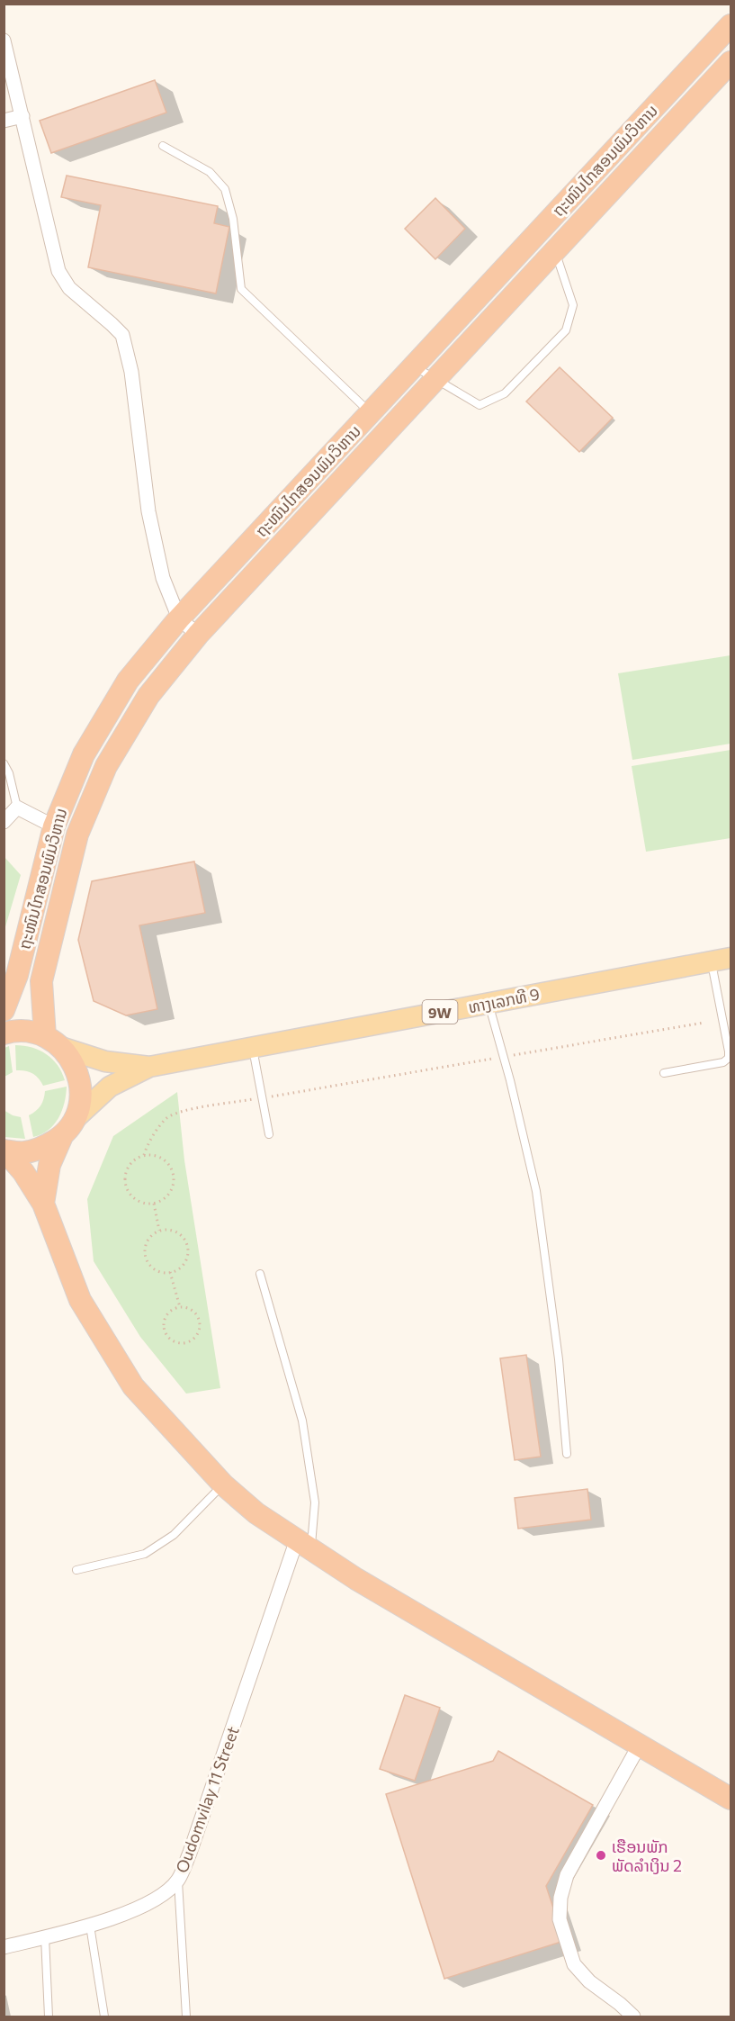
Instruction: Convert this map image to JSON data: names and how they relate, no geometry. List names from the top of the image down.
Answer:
{
  "streets": {
    "highway": ["ຖະໜົນໄກສອນພົມວິຫານ"],
    "main road": ["ທາງເລກທີ 9", "9W"],
    "street": ["Oudomvilay 11 Street"]
  },
  "crossings": [
    ["ຖະໜົນໄກສອນພົມວິຫານ", "ທາງເລກທີ 9"]
  ],
  "places": ["ເຮືອນພັກ ພັດລຳເງິນ 2"]
}
